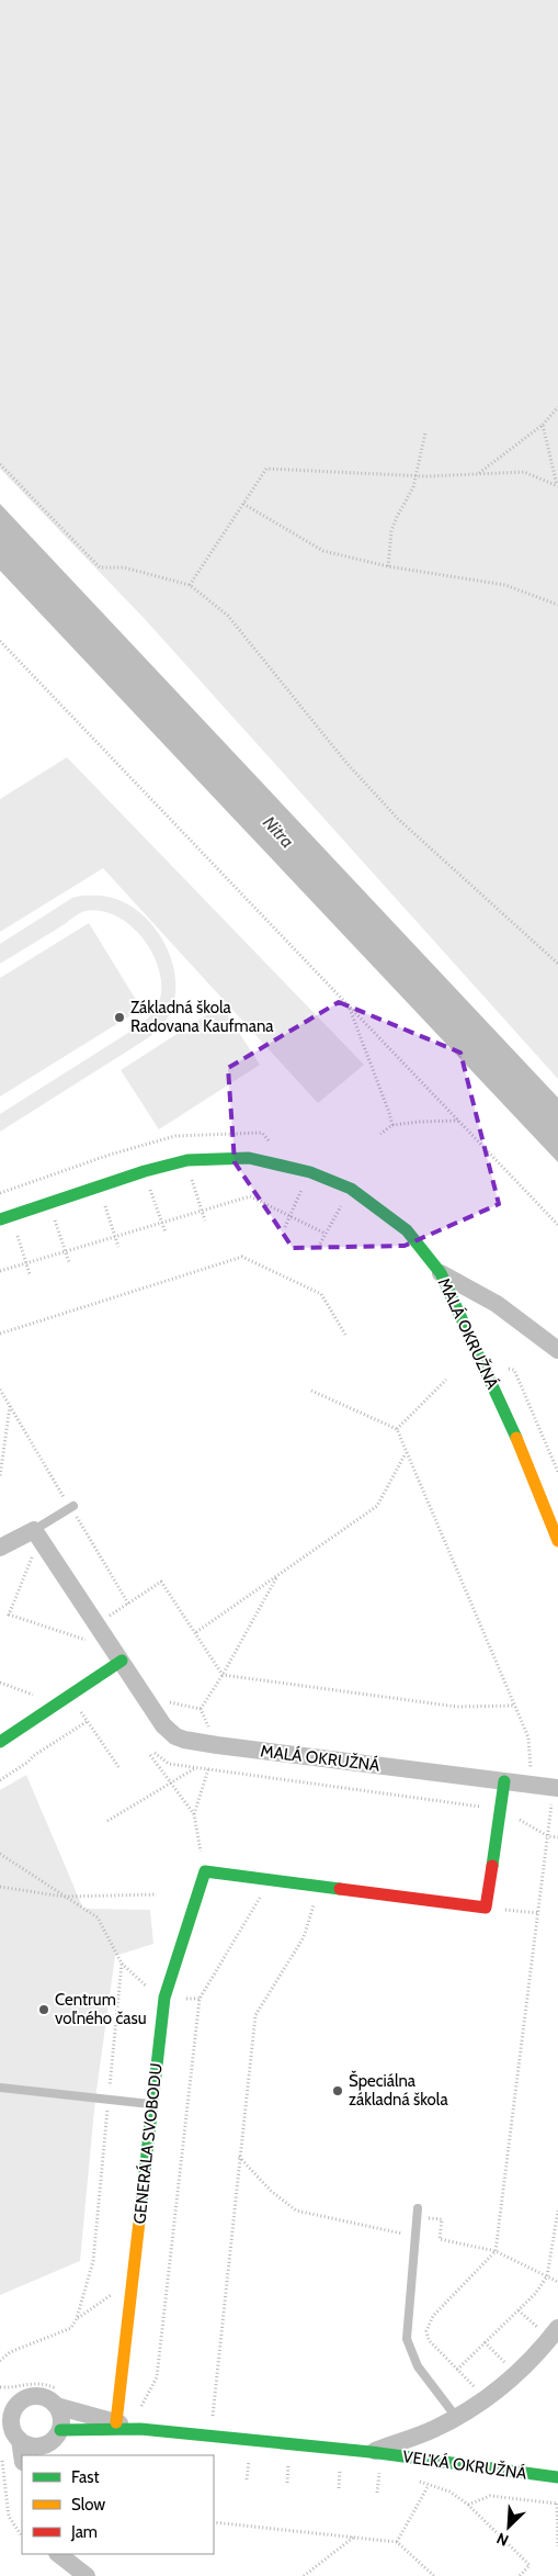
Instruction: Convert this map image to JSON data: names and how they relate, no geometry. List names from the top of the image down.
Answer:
{
  "streets": {
    "street": ["MALÁ OKRUŽNÁ", "GENERÁLA SVOBODU", "VEĽKÁ OKRUŽNÁ"]
  },
  "water": ["Nitra"],
  "places": ["Základná škola Radovana Kaufmana", "Centrum voľného času", "Špeciálna základná škola"],
  "legend": ["Fast", "Slow", "Jam"],
  "north": "bottom left"
}
